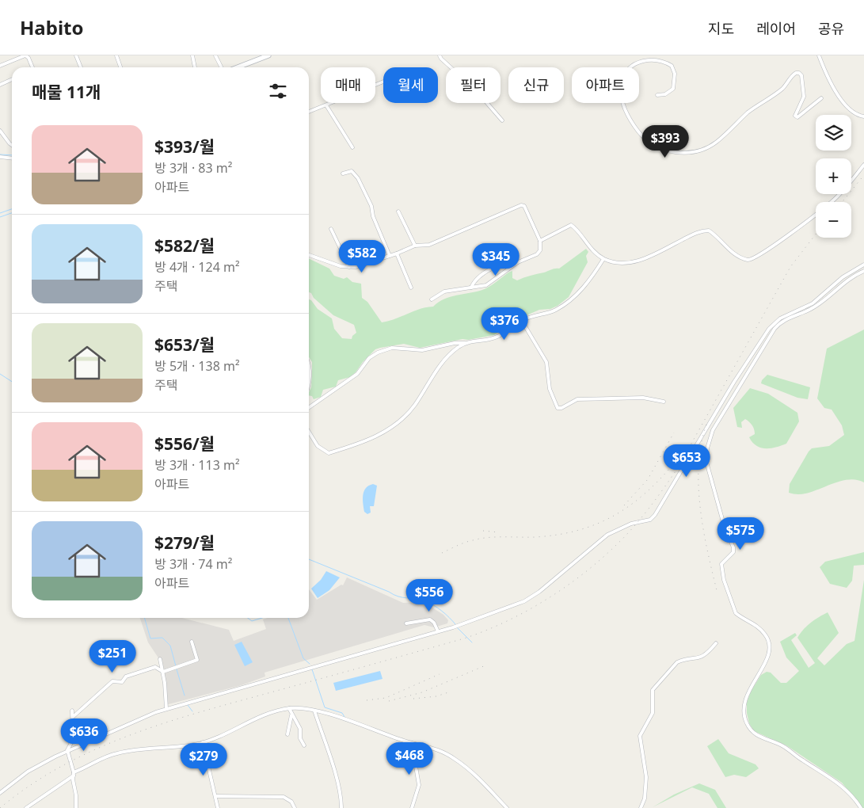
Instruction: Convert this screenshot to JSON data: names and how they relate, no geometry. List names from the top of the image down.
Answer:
{
  "page": {
    "header": "Habito",
    "nav": ["지도", "레이어", "공유"],
    "chip": [
      "매매",
      "월세",
      "필터",
      "신규",
      "아파트"
    ],
    "heading": "매물 11개",
    "map_buttons": ["+", "−"],
    "list": [
      {
        "name": "$393/월",
        "note": "방 3개 · 83 m² · 아파트"
      },
      {
        "name": "$582/월",
        "note": "방 4개 · 124 m² · 주택"
      },
      {
        "name": "$653/월",
        "note": "방 5개 · 138 m² · 주택"
      },
      {
        "name": "$556/월",
        "note": "방 3개 · 113 m² · 아파트"
      },
      {
        "name": "$279/월",
        "note": "방 3개 · 74 m² · 아파트"
      }
    ],
    "price": [
      "$393",
      "$582",
      "$345",
      "$376",
      "$653",
      "$575",
      "$556",
      "$251",
      "$636",
      "$468",
      "$279"
    ]
  }
}
